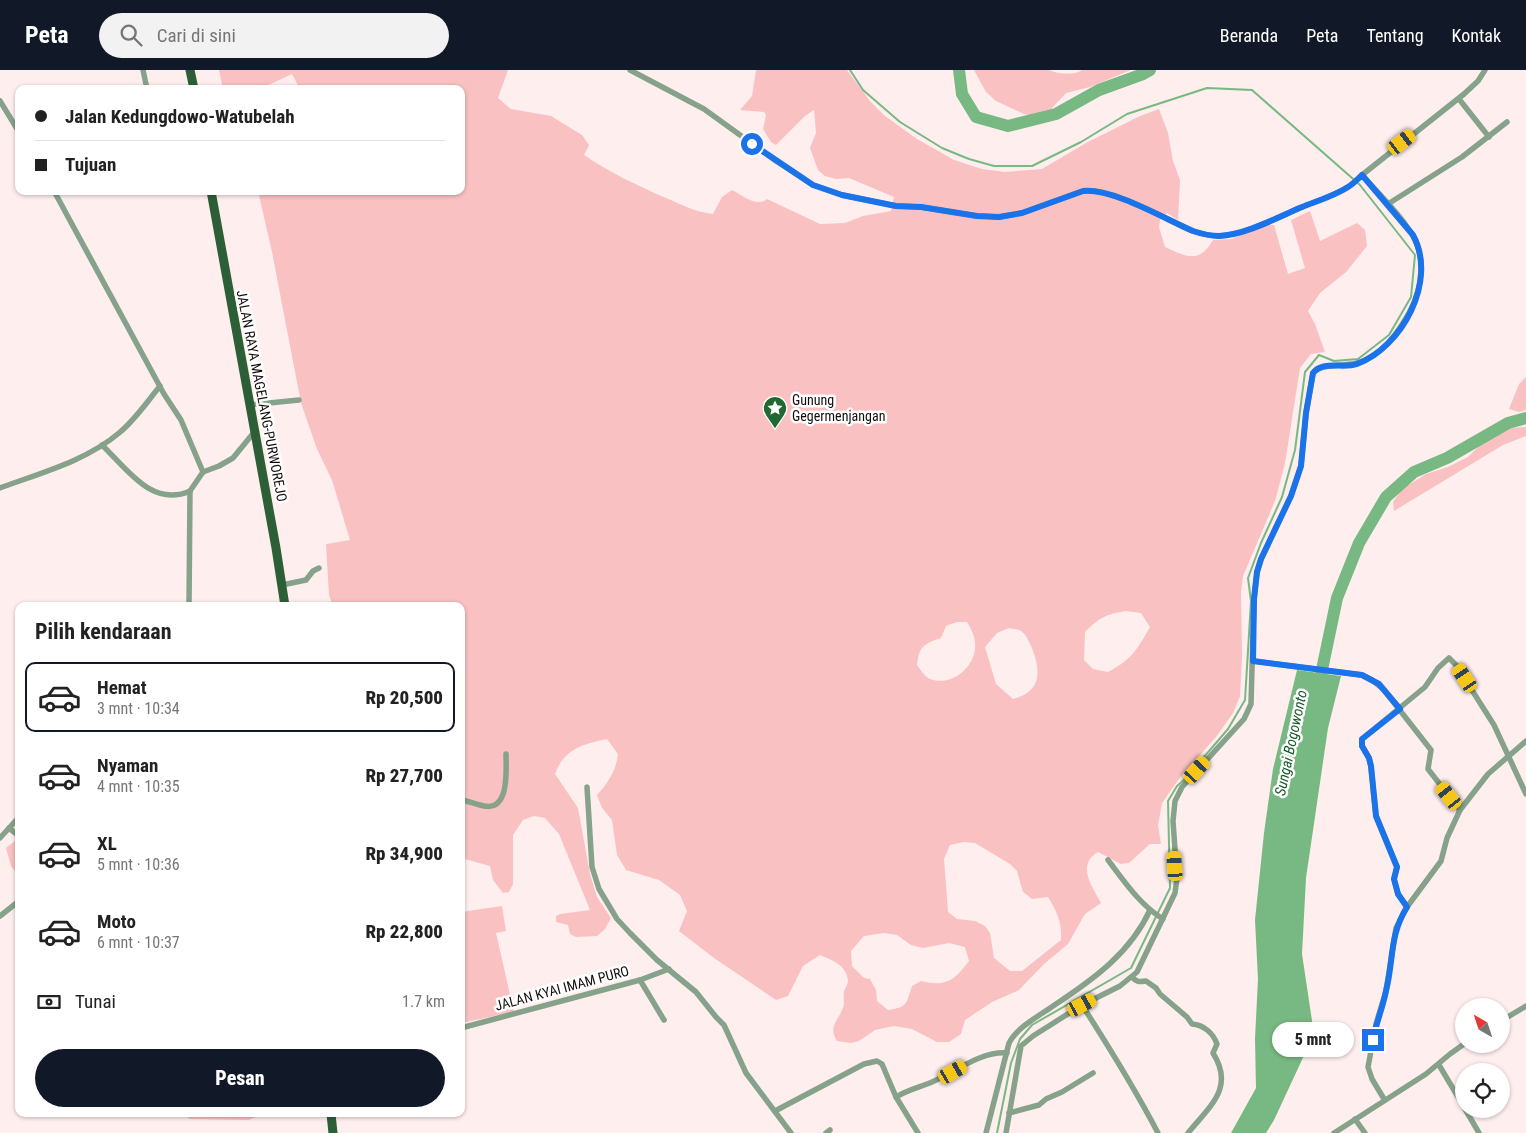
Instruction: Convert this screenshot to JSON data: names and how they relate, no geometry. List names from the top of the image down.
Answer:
{
  "streets": {
    "main road": ["JALAN RAYA MAGELANG-PURWOREJO"],
    "street": ["JALAN KYAI IMAM PURO"]
  },
  "water": ["Sungai Bogowonto"],
  "places": {
    "place": ["Gunung Gegermenjangan"]
  },
  "north": "top left",
  "page": {
    "header": "Peta",
    "search": "Cari di sini",
    "nav": [
      "Beranda",
      "Peta",
      "Tentang",
      "Kontak"
    ],
    "banner": ["Jalan Kedungdowo-Watubelah", "Tujuan"],
    "heading": "Pilih kendaraan",
    "list": [
      {
        "name": "Hemat",
        "note": "3 mnt · 10:34",
        "value": "Rp 20,500"
      },
      {
        "name": "Nyaman",
        "note": "4 mnt · 10:35",
        "value": "Rp 27,700"
      },
      {
        "name": "XL",
        "note": "5 mnt · 10:36",
        "value": "Rp 34,900"
      },
      {
        "name": "Moto",
        "note": "6 mnt · 10:37",
        "value": "Rp 22,800"
      }
    ],
    "pay": ["Tunai", "1.7 km"],
    "bubble": "5 mnt",
    "buttons": "Pesan"
  }
}
